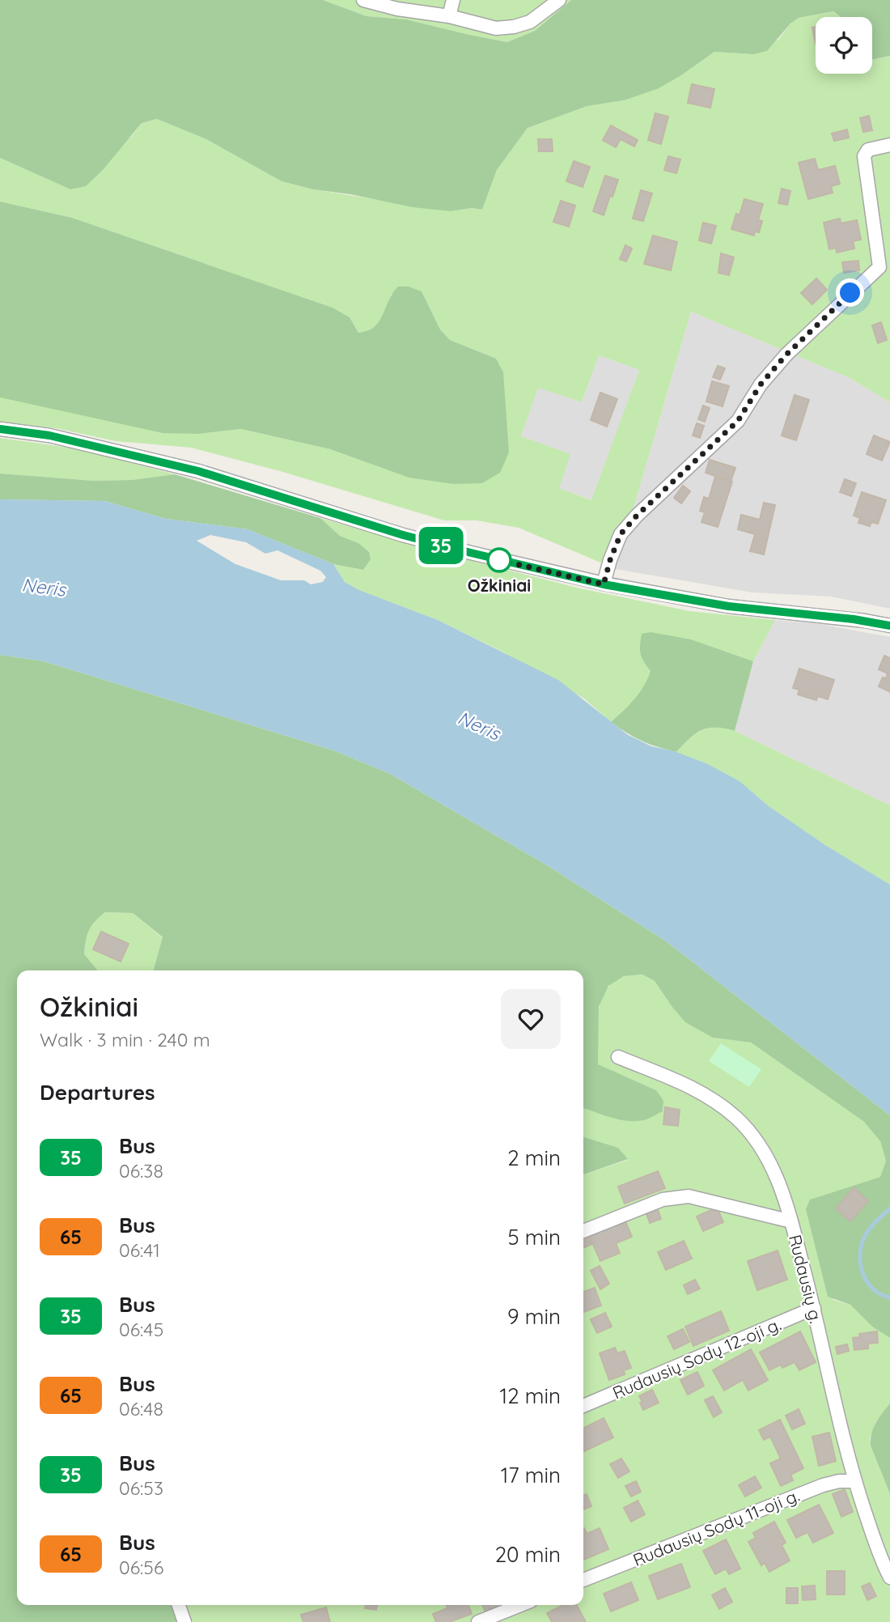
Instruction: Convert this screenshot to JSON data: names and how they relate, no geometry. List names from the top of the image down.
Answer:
{
  "streets": {
    "street": ["Rudausių g.", "Rudausių Sodų 12-oji g.", "Rudausių Sodų 11-oji g."]
  },
  "crossings": [
    ["Rudausių g.", "Rudausių Sodų 12-oji g."],
    ["Rudausių g.", "Rudausių Sodų 11-oji g."]
  ],
  "water": ["Neris"],
  "places": ["Ožkiniai"],
  "lines": ["bus line 35"],
  "page": {
    "on_map": "35",
    "heading": [
      ["Ožkiniai", "Walk · 3 min · 240 m"],
      "Departures"
    ],
    "list": [
      {
        "mark": "35",
        "name": "Bus",
        "note": "06:38",
        "value": "2 min"
      },
      {
        "mark": "65",
        "name": "Bus",
        "note": "06:41",
        "value": "5 min"
      },
      {
        "mark": "35",
        "name": "Bus",
        "note": "06:45",
        "value": "9 min"
      },
      {
        "mark": "65",
        "name": "Bus",
        "note": "06:48",
        "value": "12 min"
      },
      {
        "mark": "35",
        "name": "Bus",
        "note": "06:53",
        "value": "17 min"
      },
      {
        "mark": "65",
        "name": "Bus",
        "note": "06:56",
        "value": "20 min"
      }
    ]
  }
}
